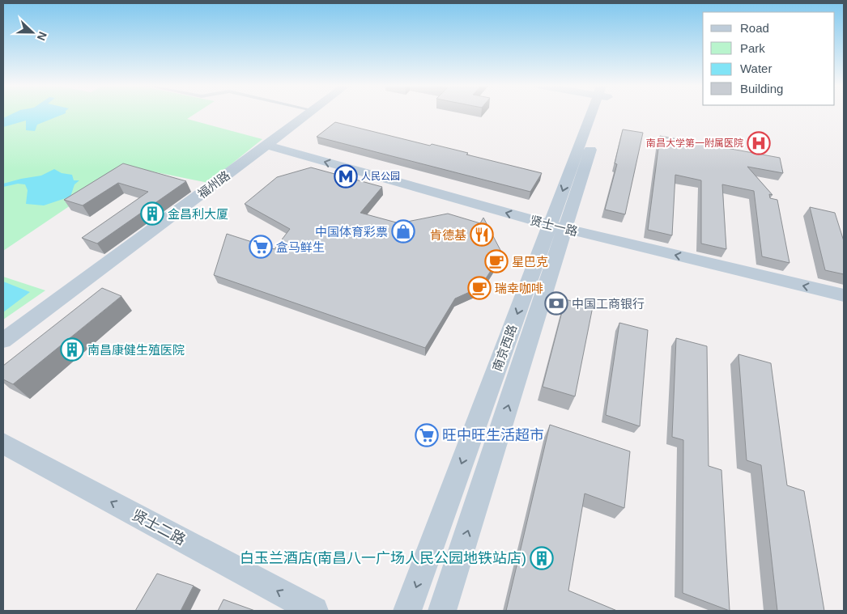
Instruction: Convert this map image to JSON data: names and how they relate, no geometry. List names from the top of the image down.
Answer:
{
  "streets": {
    "street": [
      "福州路",
      "贤士一路",
      "南京西路",
      "贤士二路"
    ]
  },
  "crossings": [
    ["福州路", "贤士一路"],
    ["贤士一路", "南京西路"]
  ],
  "one_way": ["贤士一路", "贤士二路"],
  "places": {
    "hospital": ["南昌大学第一附属医院"],
    "metro station": ["人民公园"],
    "building": ["金昌利大厦", "南昌康健生殖医院", "白玉兰酒店(南昌八一广场人民公园地铁站店)"],
    "shop": ["中国体育彩票"],
    "restaurant": ["肯德基"],
    "supermarket": ["盒马鲜生", "旺中旺生活超市"],
    "cafe": ["星巴克", "瑞幸咖啡"],
    "bank": ["中国工商银行"]
  },
  "legend": [
    "Road",
    "Park",
    "Water",
    "Building"
  ],
  "north": "right"
}
